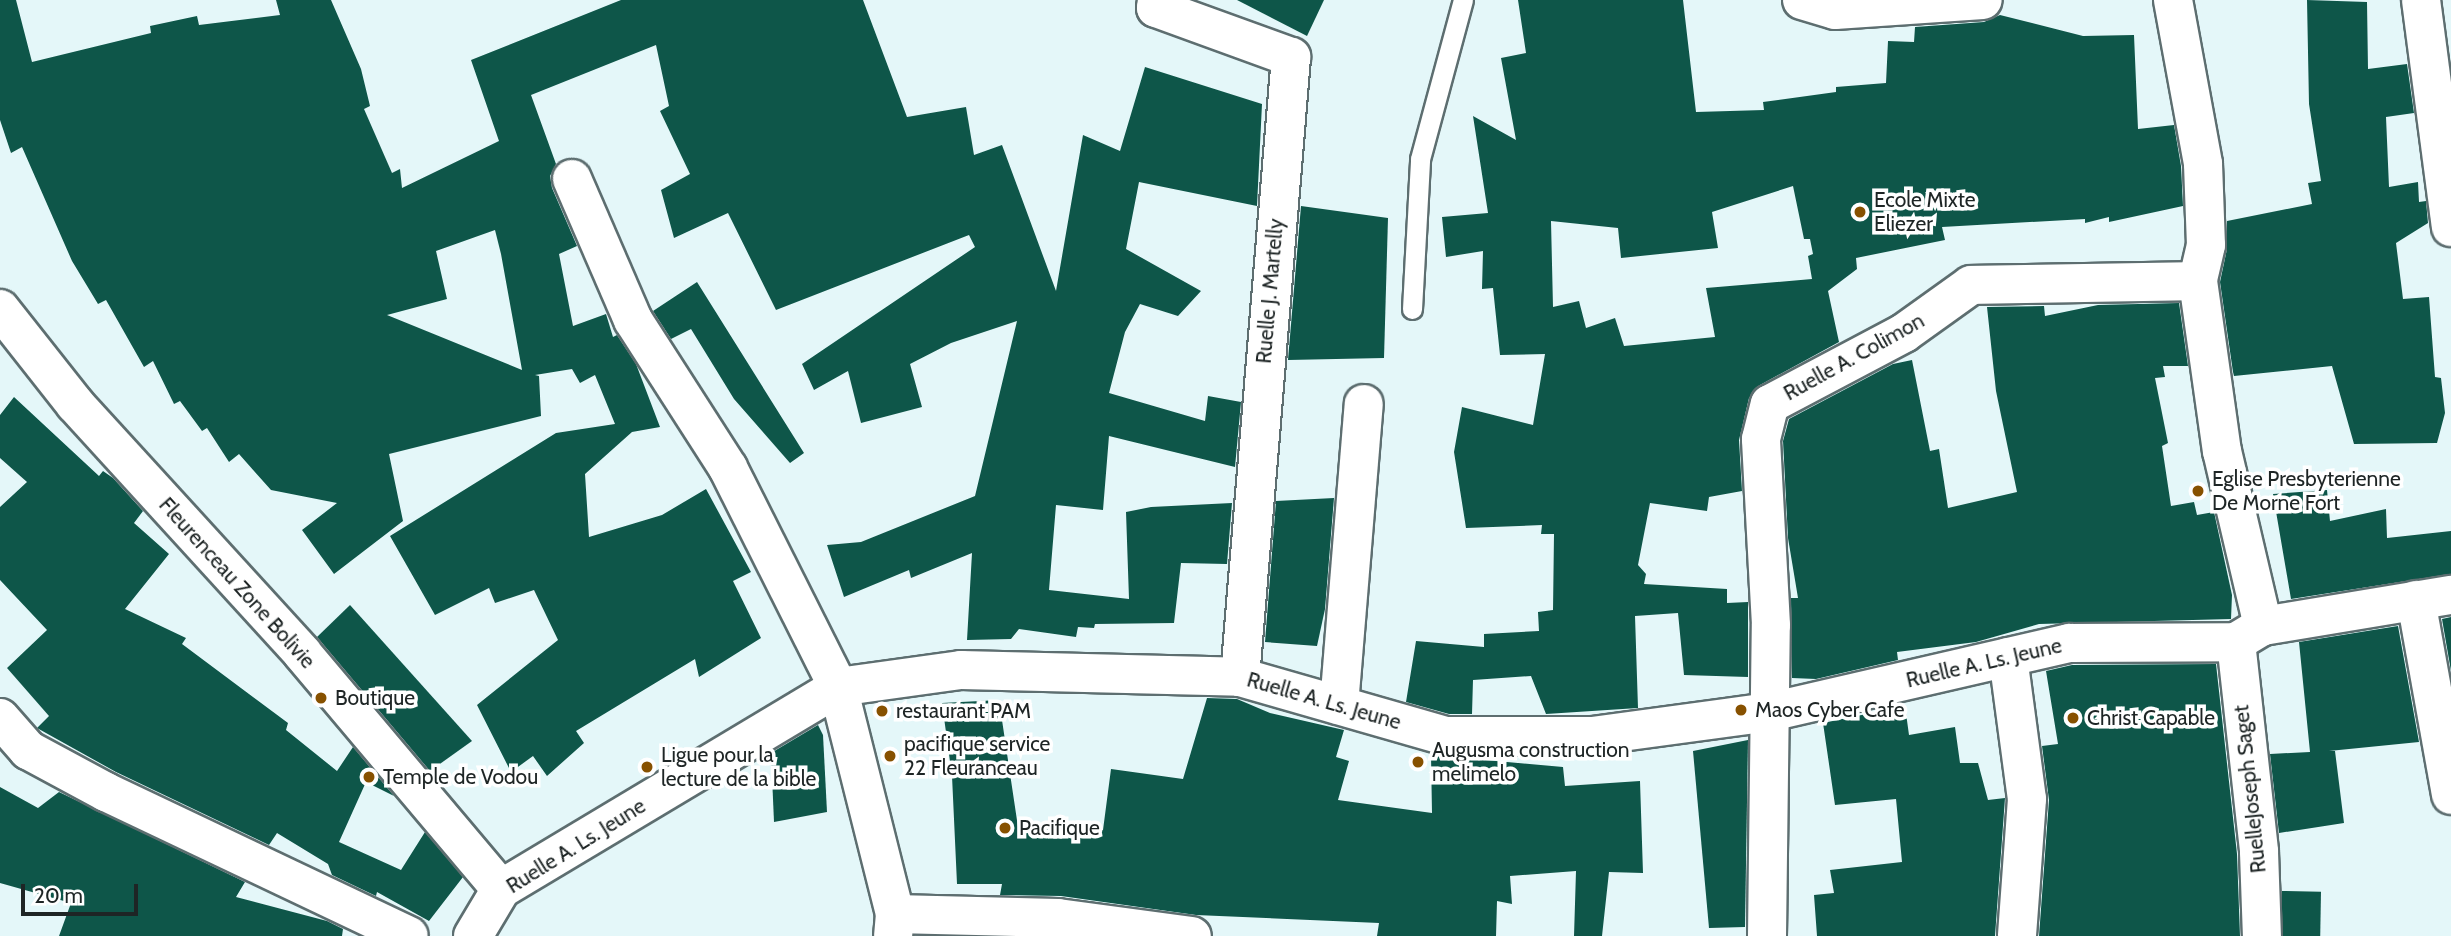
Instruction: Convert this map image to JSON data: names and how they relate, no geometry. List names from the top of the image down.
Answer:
{
  "streets": {
    "street": [
      "Ruelle J. Martelly",
      "Ruelle A. Colimon",
      "Fleurenceau Zone Bolivie",
      "Ruelle A. Ls. Jeune",
      "RuelleJoseph Saget"
    ]
  },
  "crossings": [
    ["Ruelle J. Martelly", "Ruelle A. Ls. Jeune"],
    ["Ruelle A. Colimon", "Ruelle A. Ls. Jeune"],
    ["Ruelle A. Colimon", "RuelleJoseph Saget"],
    ["Fleurenceau Zone Bolivie", "Ruelle A. Ls. Jeune"],
    ["Ruelle A. Ls. Jeune", "RuelleJoseph Saget"]
  ],
  "places": [
    "Ecole Mixte Eliezer",
    "Eglise Presbyterienne De Morne Fort",
    "Boutique",
    "Maos Cyber Cafe",
    "restaurant PAM",
    "Christ Capable",
    "pacifique service 22 Fleuranceau",
    "Augusma construction melimelo",
    "Ligue pour la lecture de la bible",
    "Temple de Vodou",
    "Pacifique"
  ],
  "scale_bar": "20 m"
}
